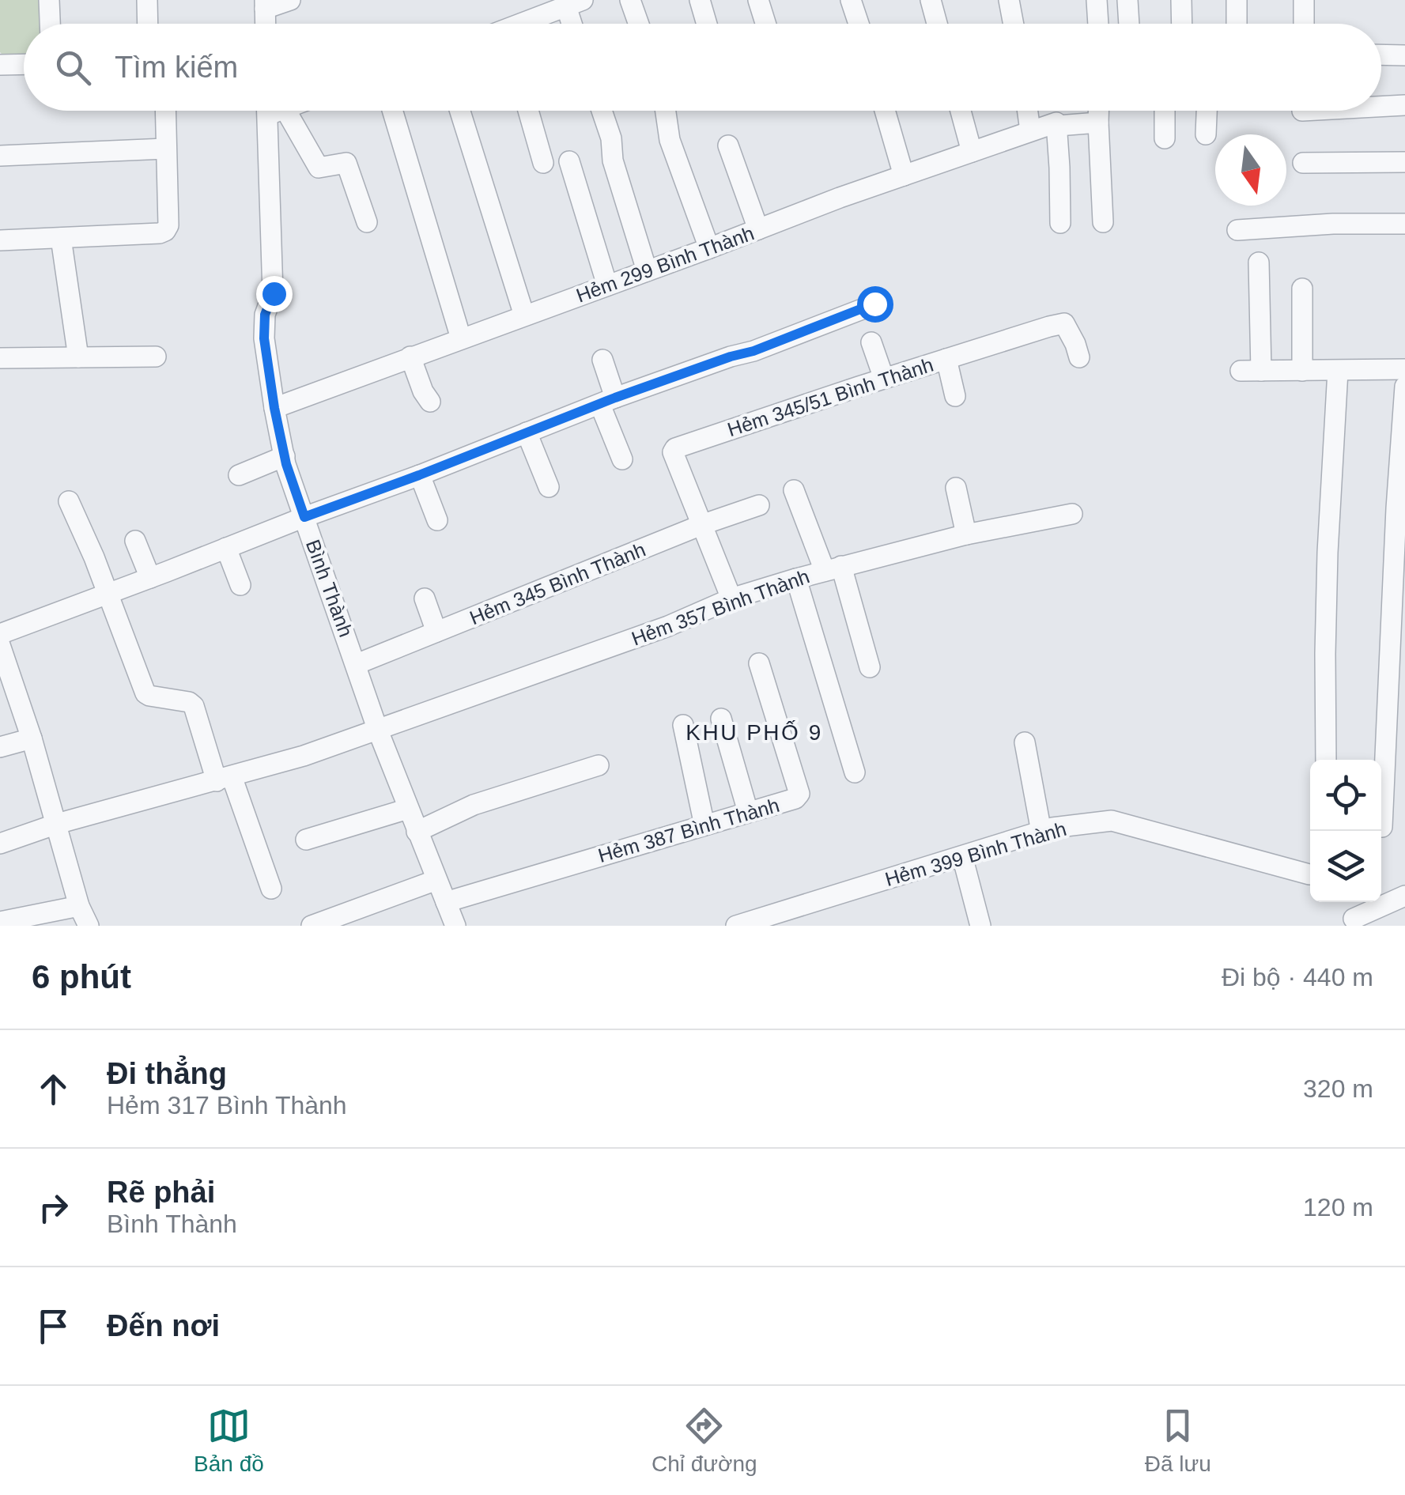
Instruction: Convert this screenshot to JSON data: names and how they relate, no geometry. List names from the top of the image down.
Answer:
{
  "streets": {
    "street": [
      "Hẻm 299 Bình Thành",
      "Hẻm 345/51 Bình Thành",
      "Hẻm 345 Bình Thành",
      "Bình Thành",
      "Hẻm 357 Bình Thành",
      "Hẻm 387 Bình Thành",
      "Hẻm 399 Bình Thành"
    ]
  },
  "crossings": [
    ["Hẻm 299 Bình Thành", "Bình Thành"],
    ["Hẻm 345/51 Bình Thành", "Hẻm 345 Bình Thành"],
    ["Hẻm 345 Bình Thành", "Bình Thành"],
    ["Bình Thành", "Hẻm 357 Bình Thành"],
    ["Bình Thành", "Hẻm 387 Bình Thành"]
  ],
  "districts": ["KHU PHỐ 9"],
  "north": "bottom",
  "page": {
    "search": "Tìm kiếm",
    "heading": ["6 phút", "Đi bộ · 440 m"],
    "list": [
      ["Đi thẳng", "Hẻm 317 Bình Thành", "320 m"],
      ["Rẽ phải", "Bình Thành", "120 m"],
      "Đến nơi"
    ],
    "nav": ["Bản đồ", "Chỉ đường", "Đã lưu"]
  }
}
